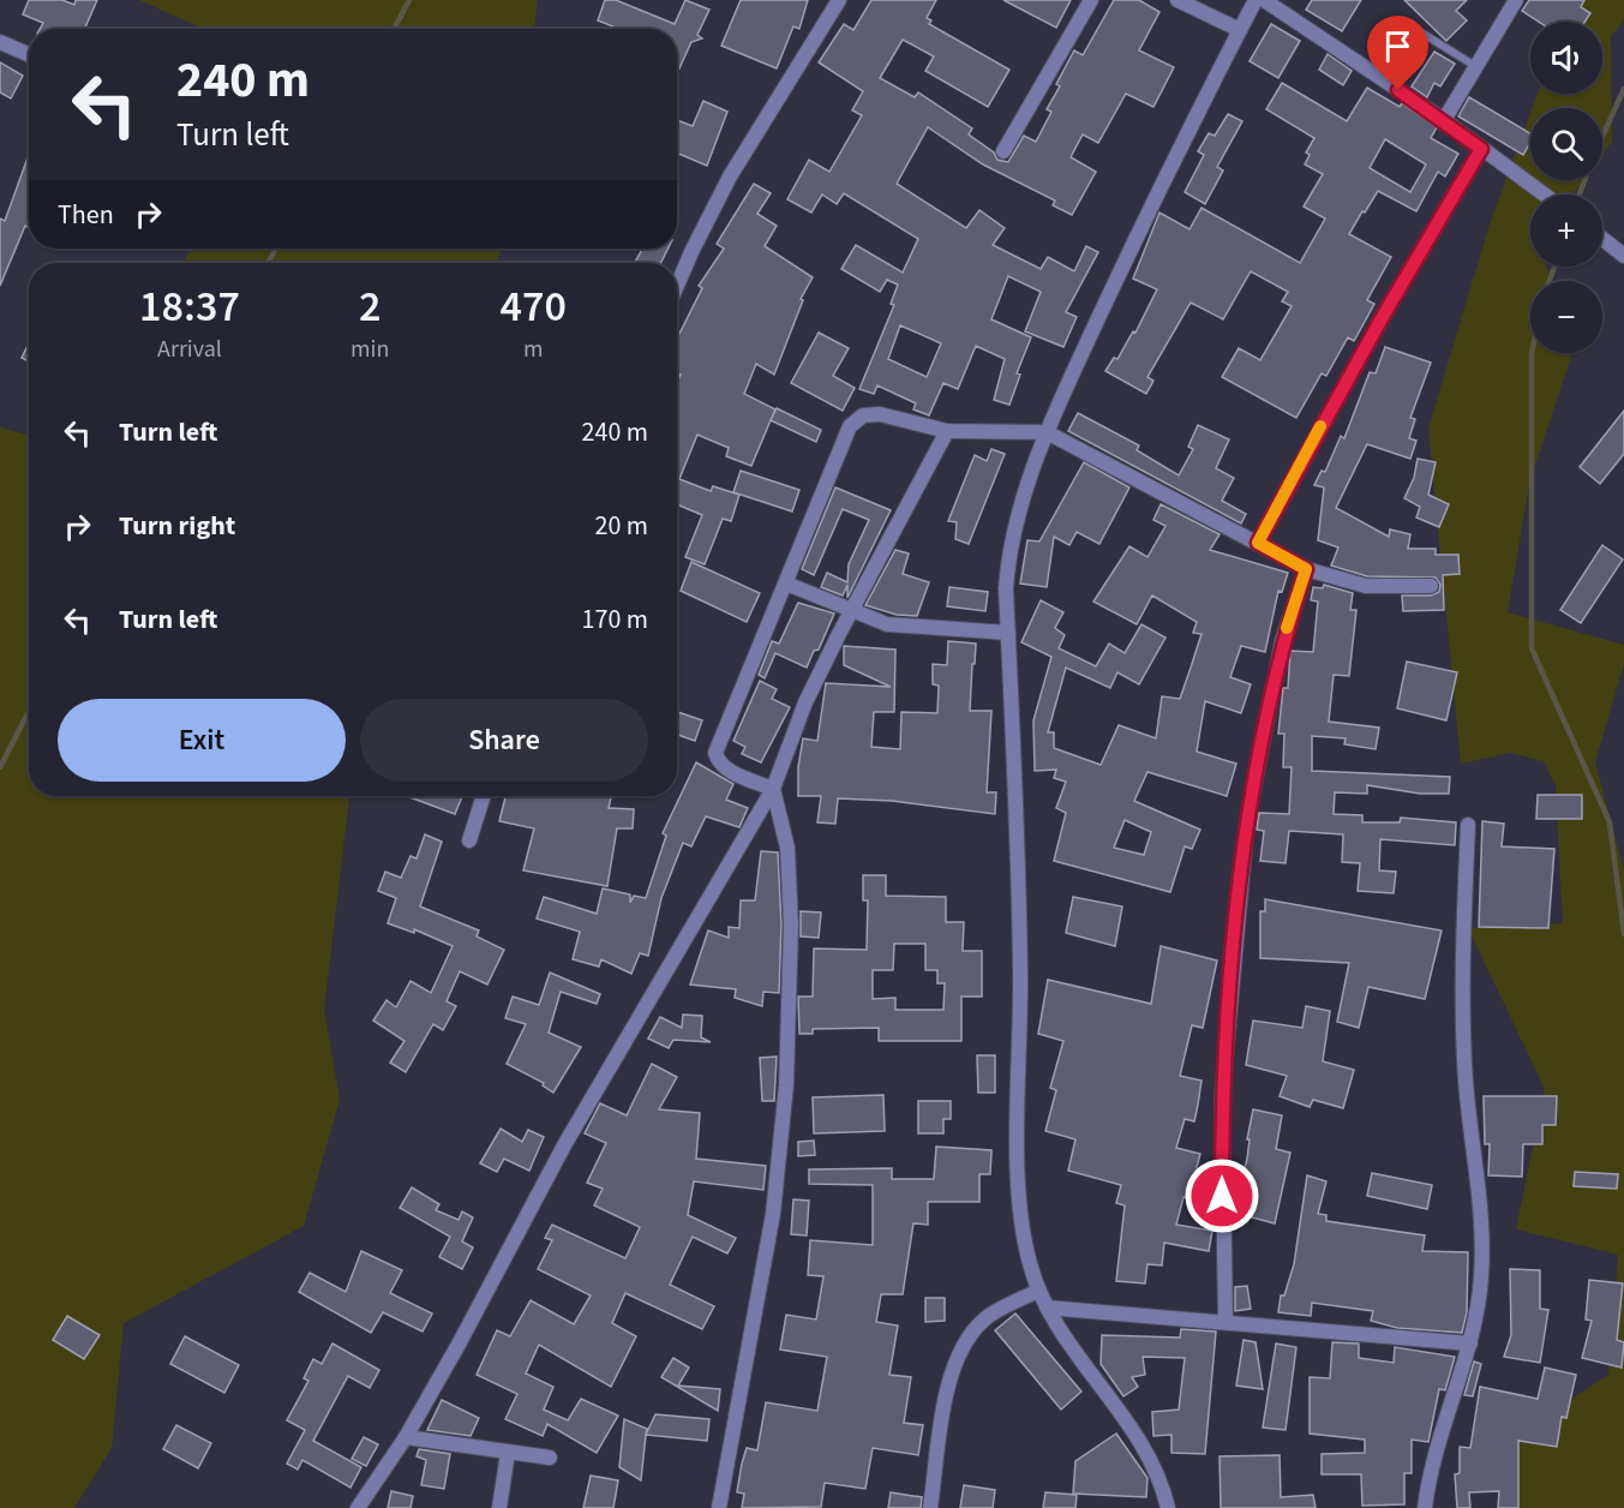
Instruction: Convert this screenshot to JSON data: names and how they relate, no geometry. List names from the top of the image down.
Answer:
{
  "page": {
    "map_buttons": ["+", "−"],
    "turn": ["240 m", "Turn left"],
    "then": "Then",
    "eta": [
      "18:37",
      "Arrival",
      "2",
      "min",
      "470",
      "m"
    ],
    "list": [
      {
        "name": "Turn left",
        "value": "240 m"
      },
      {
        "name": "Turn right",
        "value": "20 m"
      },
      {
        "name": "Turn left",
        "value": "170 m"
      }
    ],
    "buttons": ["Exit", "Share"]
  }
}
